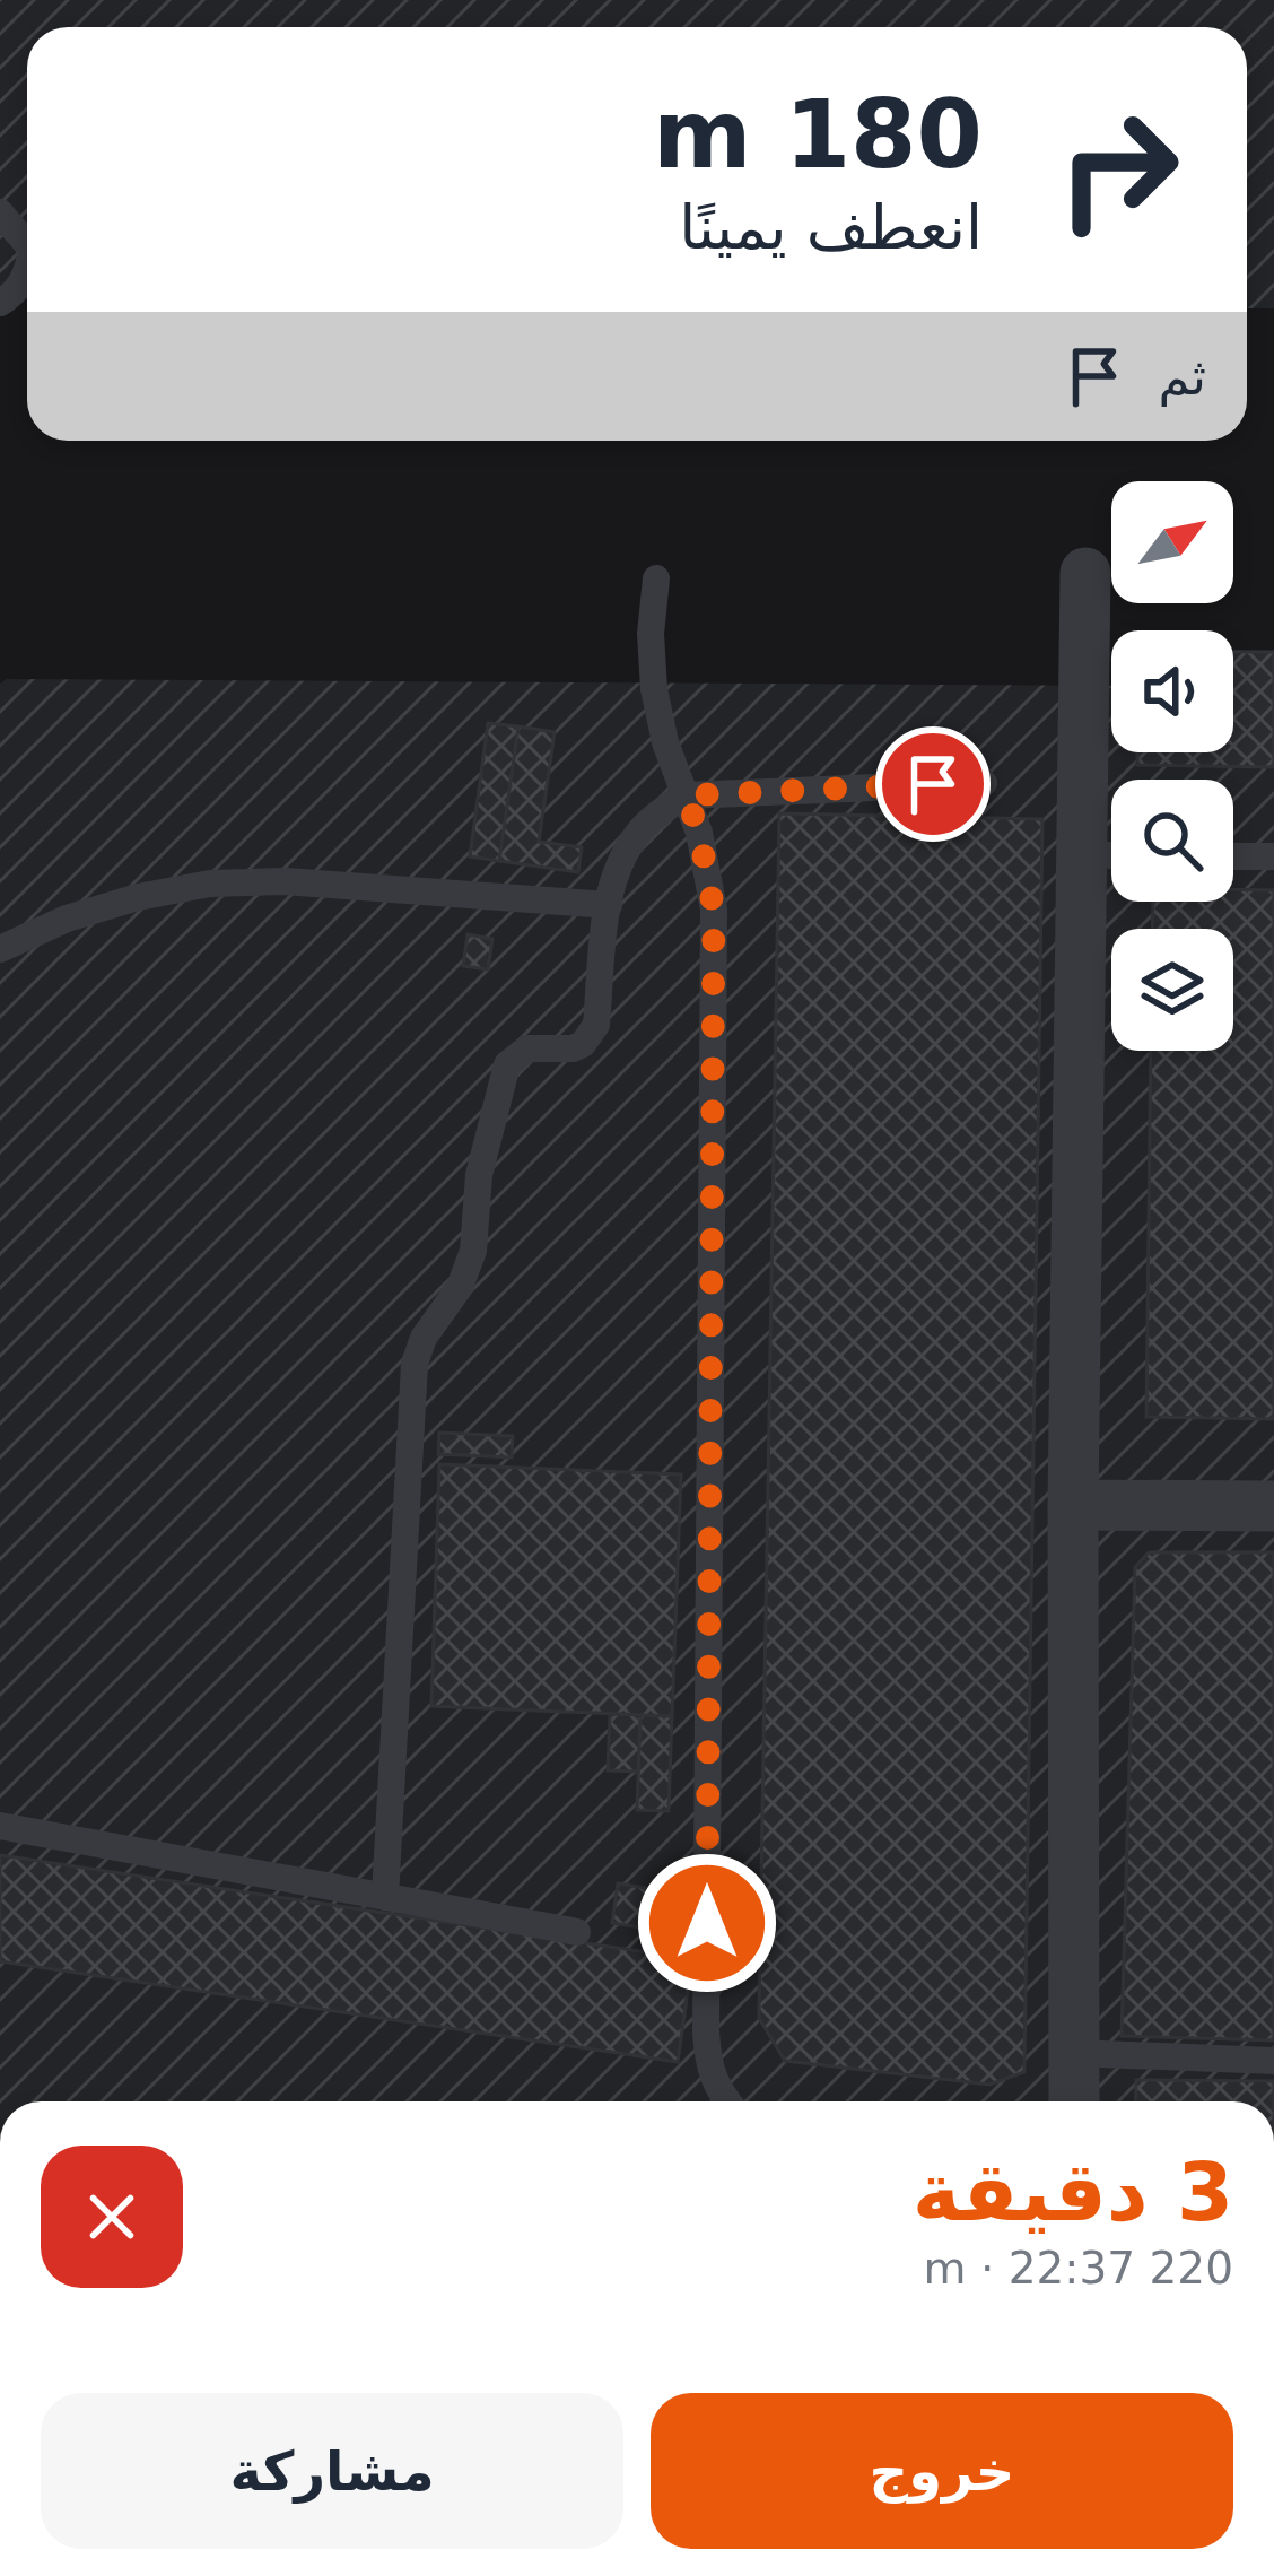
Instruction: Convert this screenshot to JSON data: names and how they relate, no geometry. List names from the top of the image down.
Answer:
{
  "north": "top right",
  "page": {
    "turn": ["180 m", "انعطف يمينًا"],
    "then": "ثم",
    "heading": ["3 دقيقة", "220 m · 22:37"],
    "buttons": ["خروج", "مشاركة"]
  }
}
